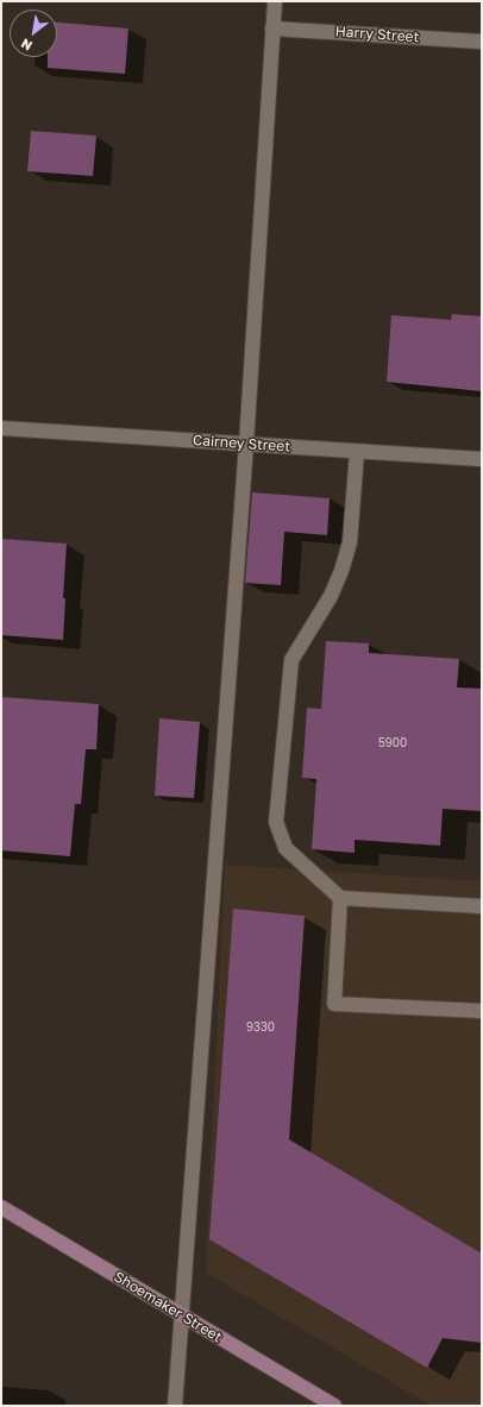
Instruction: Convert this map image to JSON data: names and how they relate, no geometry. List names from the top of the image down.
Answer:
{
  "streets": {
    "street": ["Harry Street", "Cairney Street", "Shoemaker Street"]
  },
  "house_numbers": ["5900", "9330"],
  "north": "bottom left"
}
